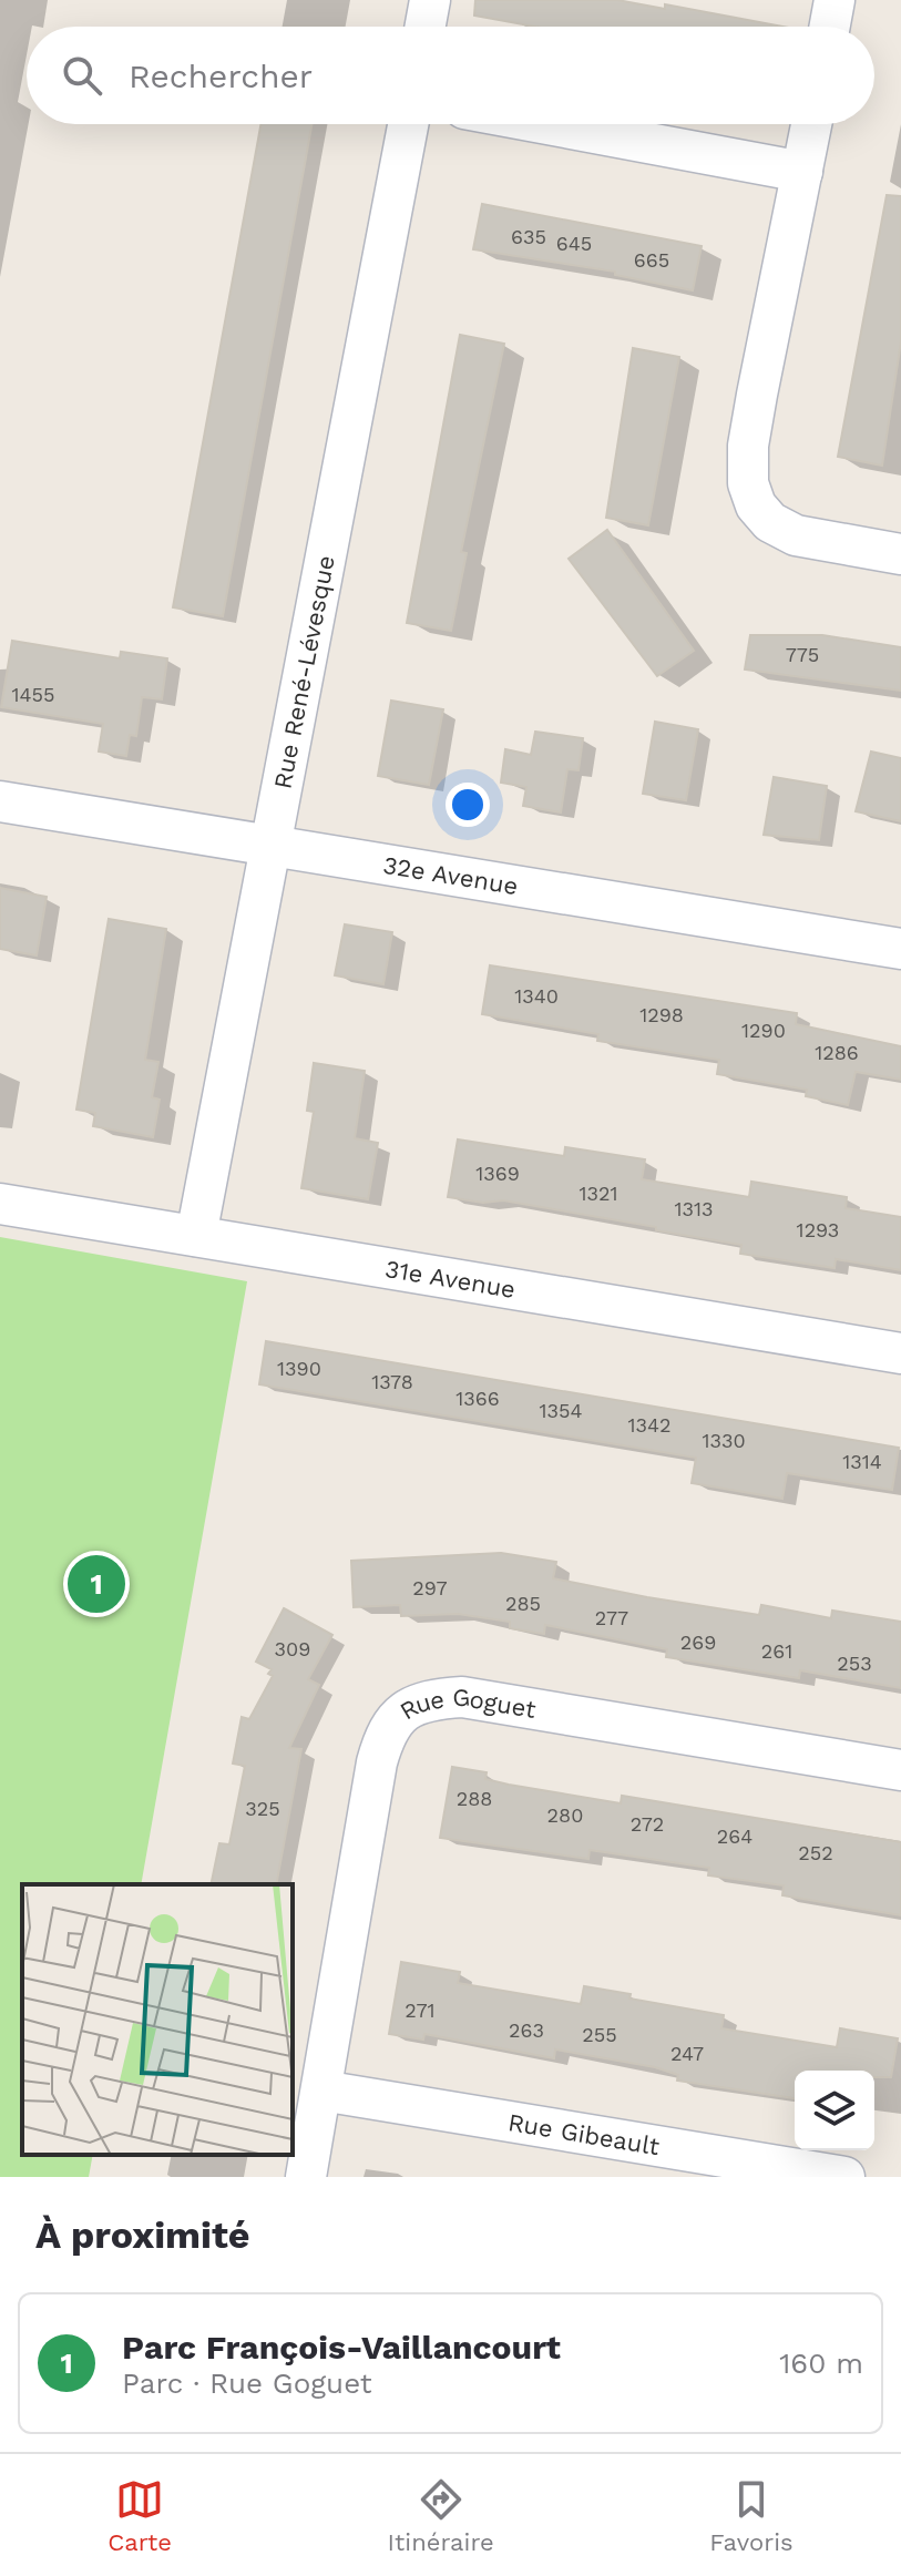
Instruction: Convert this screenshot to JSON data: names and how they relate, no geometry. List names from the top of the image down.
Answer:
{
  "streets": {
    "street": [
      "Rue René-Lévesque",
      "32e Avenue",
      "31e Avenue",
      "Rue Goguet",
      "Rue Gibeault"
    ]
  },
  "crossings": [
    ["Rue René-Lévesque", "32e Avenue"],
    ["Rue René-Lévesque", "31e Avenue"],
    ["Rue Goguet", "Rue Gibeault"]
  ],
  "house_numbers": [
    "635",
    "645",
    "665",
    "775",
    "1455",
    "1340",
    "1298",
    "1290",
    "1286",
    "1369",
    "1321",
    "1313",
    "1293",
    "1390",
    "1378",
    "1366",
    "1354",
    "1342",
    "1330",
    "1314",
    "297",
    "285",
    "277",
    "269",
    "309",
    "261",
    "253",
    "288",
    "325",
    "280",
    "272",
    "264",
    "252",
    "271",
    "263",
    "255",
    "247"
  ],
  "page": {
    "search": "Rechercher",
    "pins": "1",
    "heading": "À proximité",
    "list": [
      {
        "mark": "1",
        "name": "Parc François-Vaillancourt",
        "note": "Parc · Rue Goguet",
        "value": "160 m"
      }
    ],
    "nav": ["Carte", "Itinéraire", "Favoris"]
  }
}
